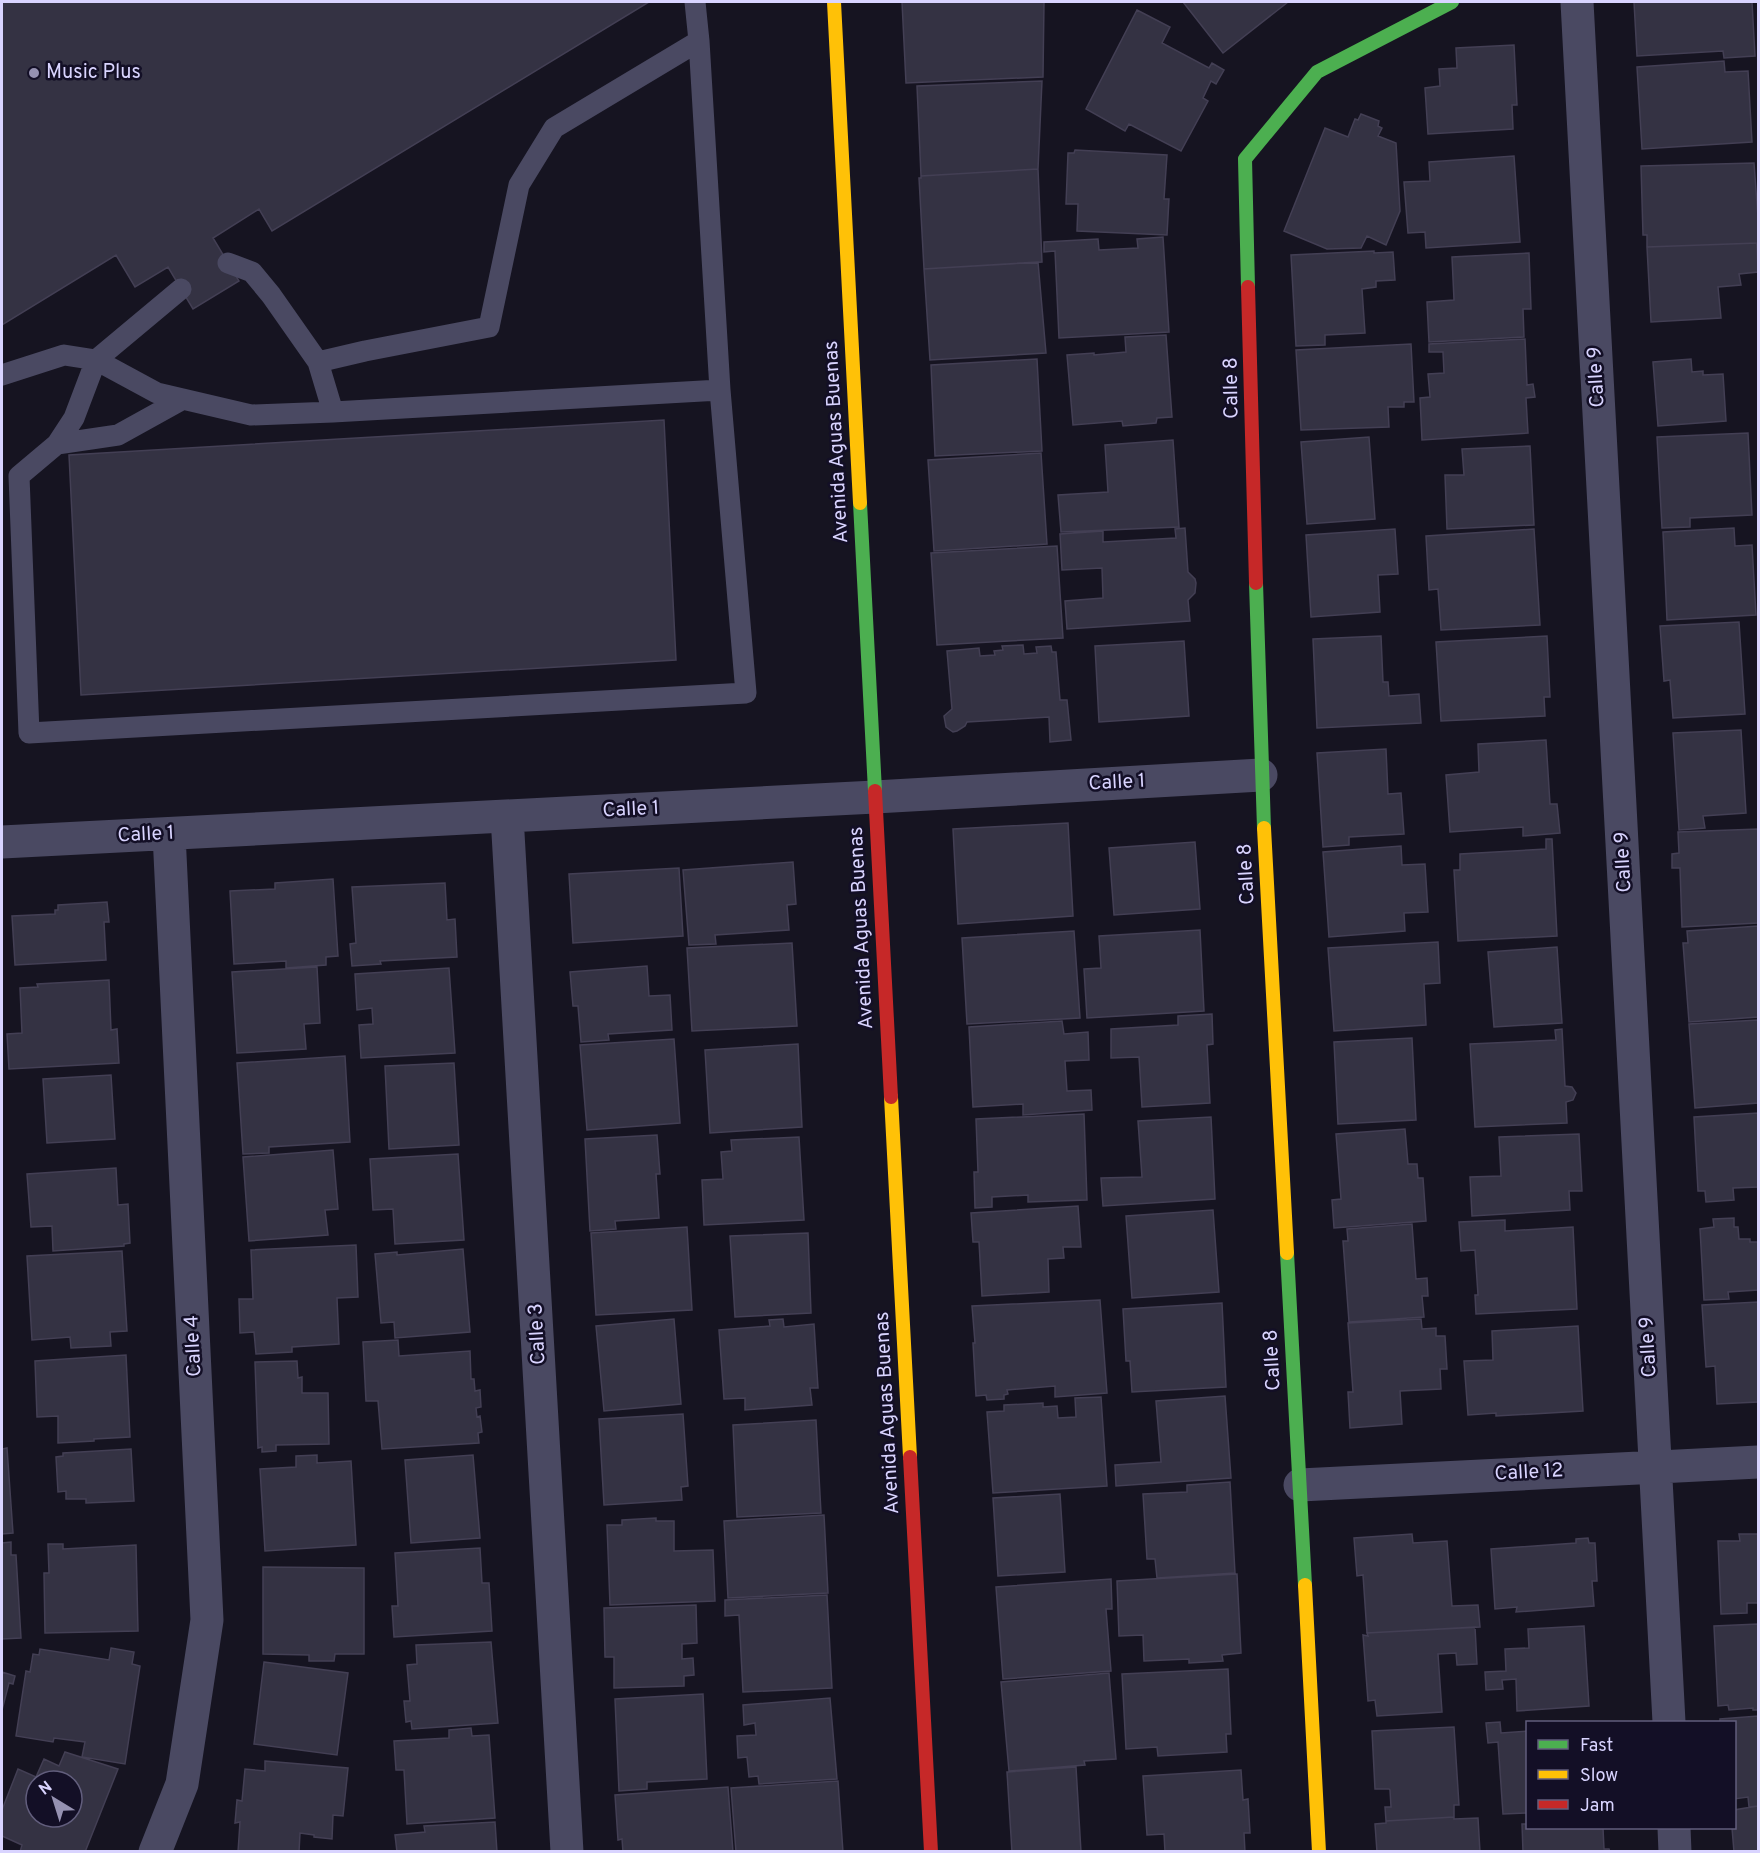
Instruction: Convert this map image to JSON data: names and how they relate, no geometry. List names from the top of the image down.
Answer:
{
  "streets": {
    "street": [
      "Calle 9",
      "Calle 8",
      "Avenida Aguas Buenas",
      "Calle 1",
      "Calle 3",
      "Calle 4",
      "Calle 12"
    ]
  },
  "crossings": [
    ["Calle 9", "Calle 12"],
    ["Calle 8", "Calle 1"],
    ["Calle 8", "Calle 12"],
    ["Avenida Aguas Buenas", "Calle 1"],
    ["Calle 1", "Calle 3"],
    ["Calle 1", "Calle 4"]
  ],
  "places": ["Music Plus"],
  "legend": ["Fast", "Slow", "Jam"],
  "north": "top left"
}
